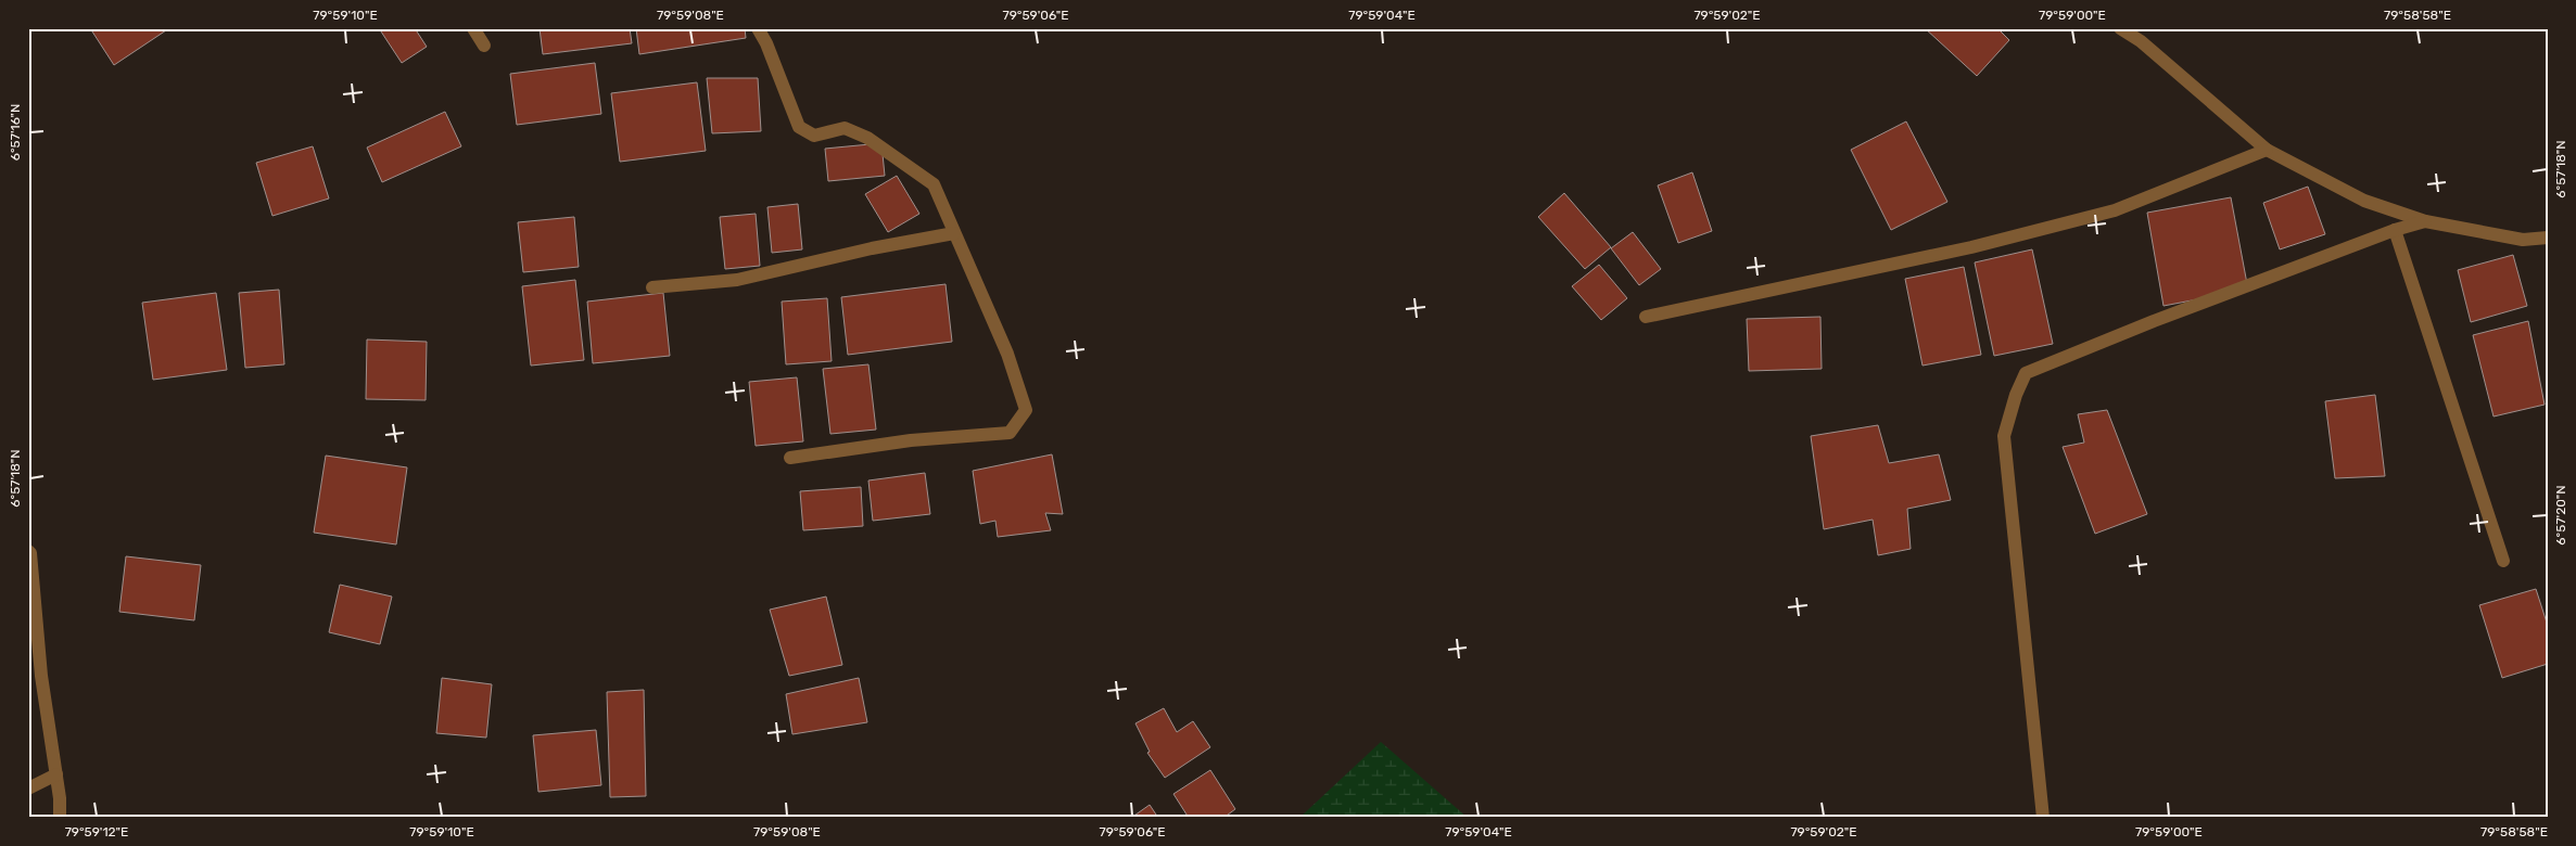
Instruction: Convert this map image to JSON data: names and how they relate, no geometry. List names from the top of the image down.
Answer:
{
  "coordinates": [
    "79°59'10\"E",
    "79°59'08\"E",
    "79°59'06\"E",
    "79°59'04\"E",
    "79°59'02\"E",
    "79°59'00\"E",
    "79°58'58\"E",
    "6°57'16\"N",
    "6°57'18\"N",
    "6°57'20\"N",
    "79°59'12\"E"
  ]
}
